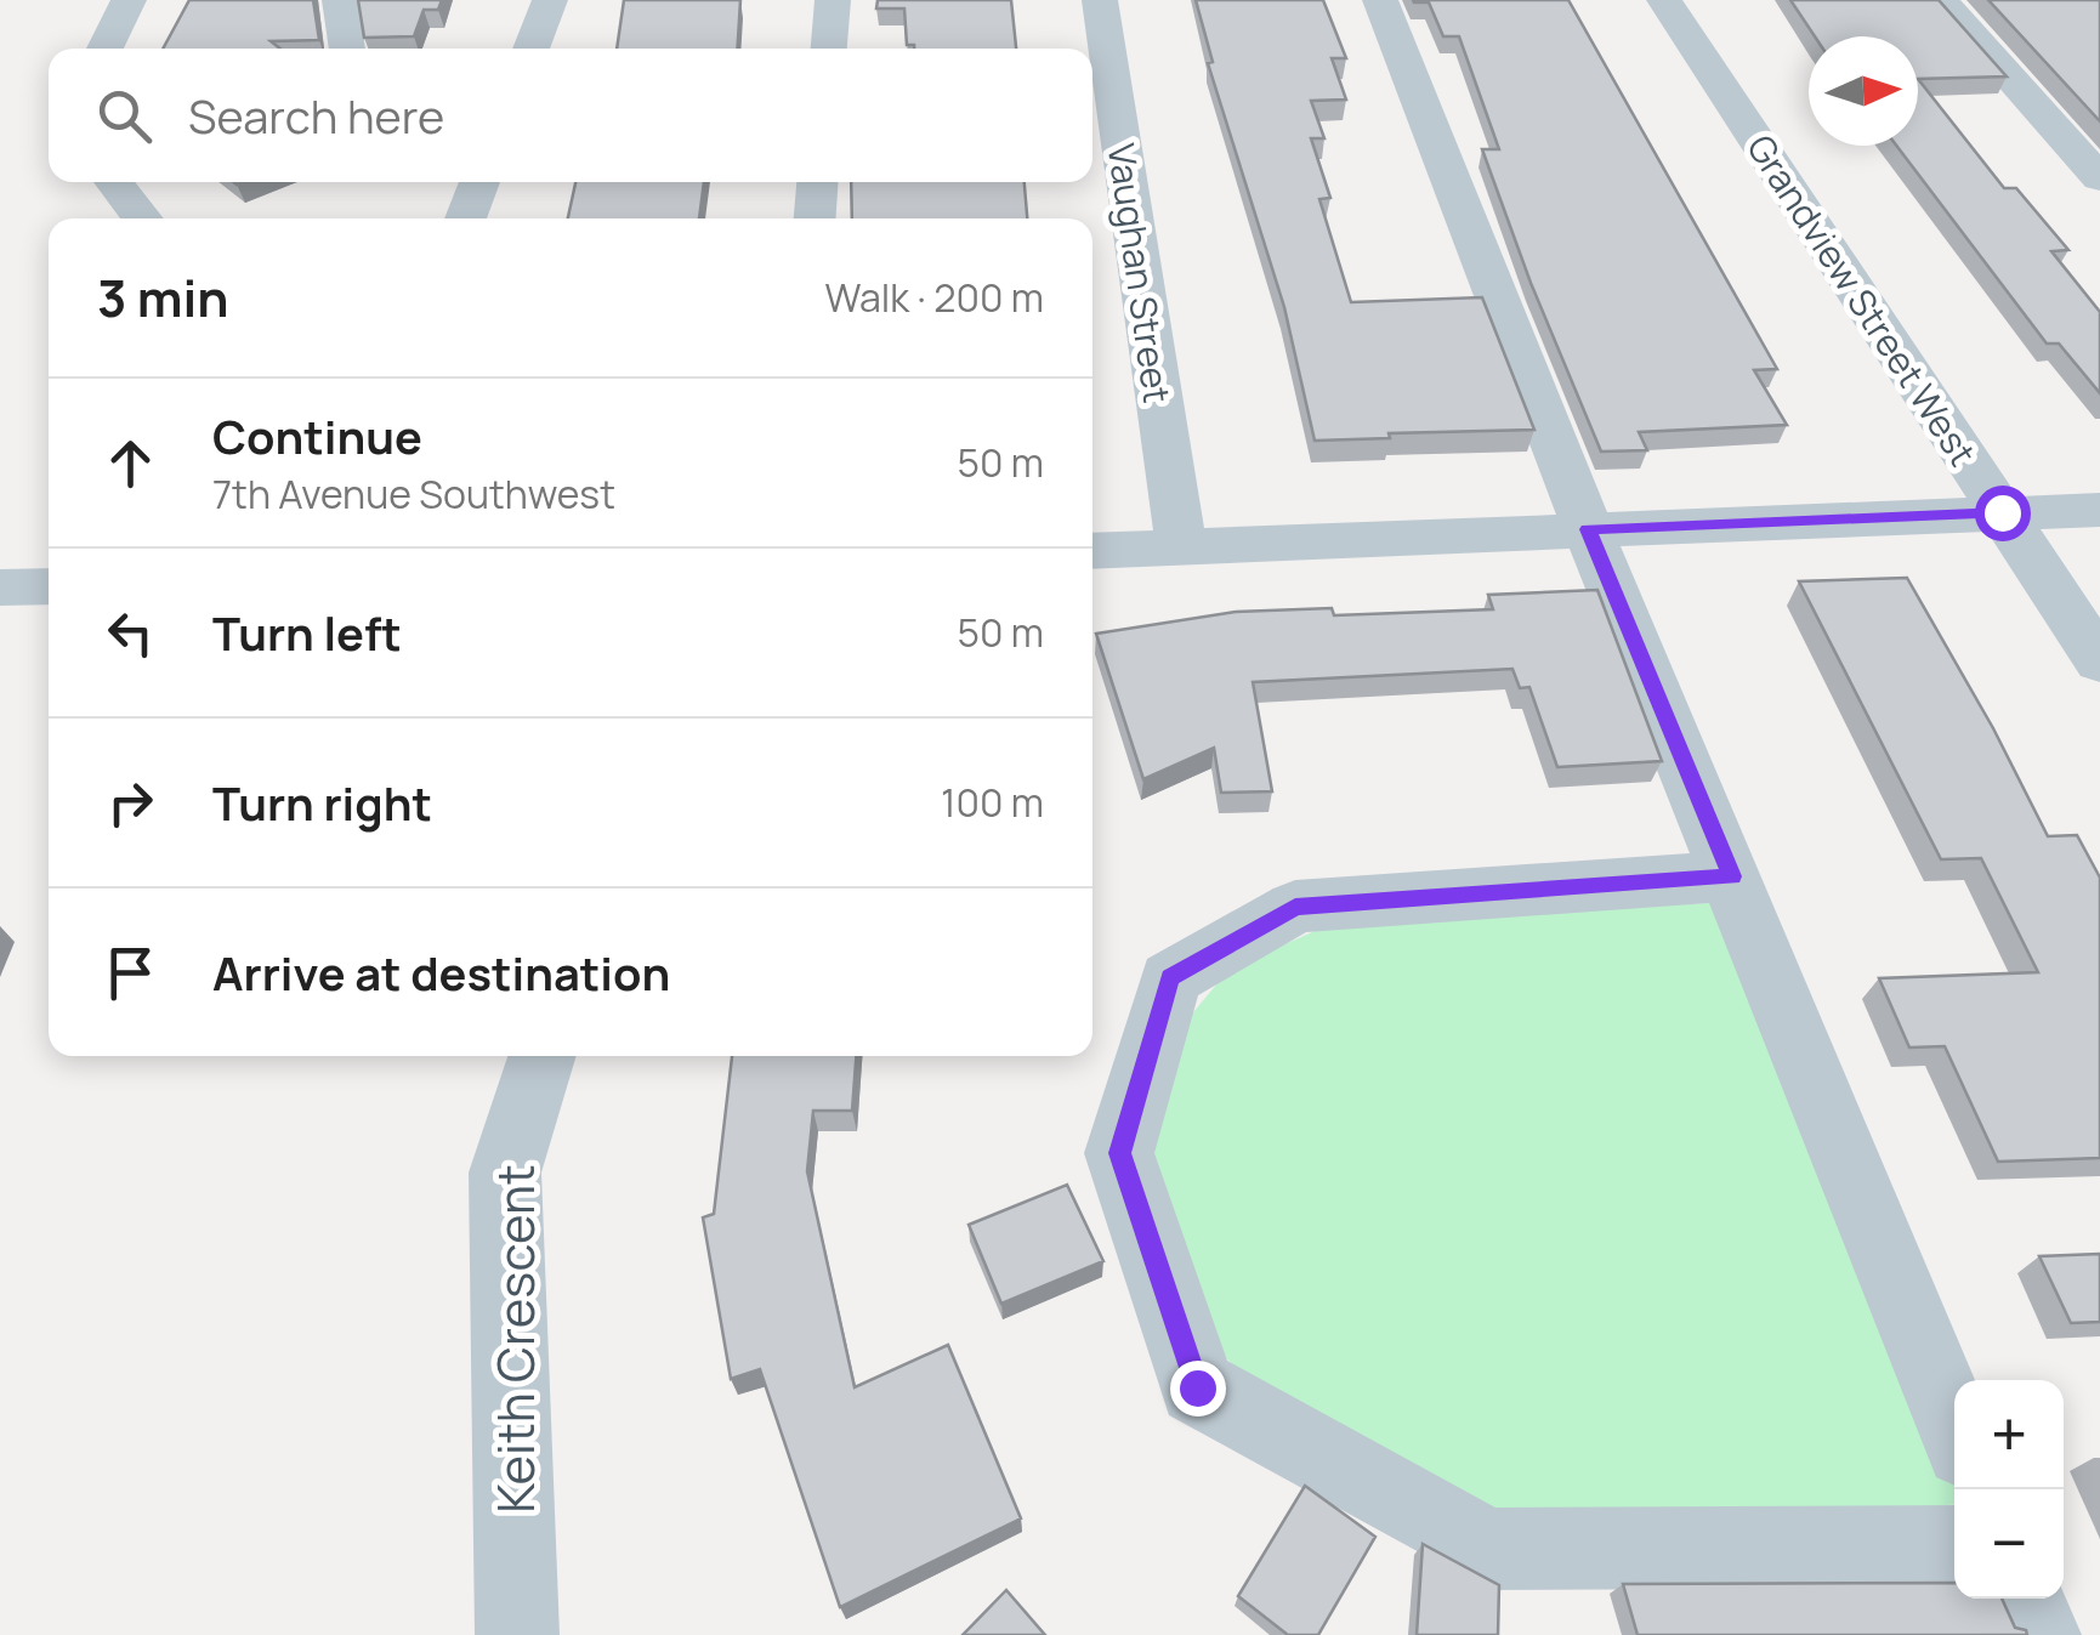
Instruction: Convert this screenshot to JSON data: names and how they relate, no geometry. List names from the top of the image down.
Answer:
{
  "streets": {
    "street": ["Vaughan Street", "Grandview Street West", "Keith Crescent"]
  },
  "north": "right",
  "page": {
    "search": "Search here",
    "heading": ["3 min", "Walk · 200 m"],
    "list": [
      ["Continue", "7th Avenue Southwest", "50 m"],
      ["Turn left", "50 m"],
      ["Turn right", "100 m"],
      "Arrive at destination"
    ],
    "map_buttons": ["+", "−"]
  }
}
